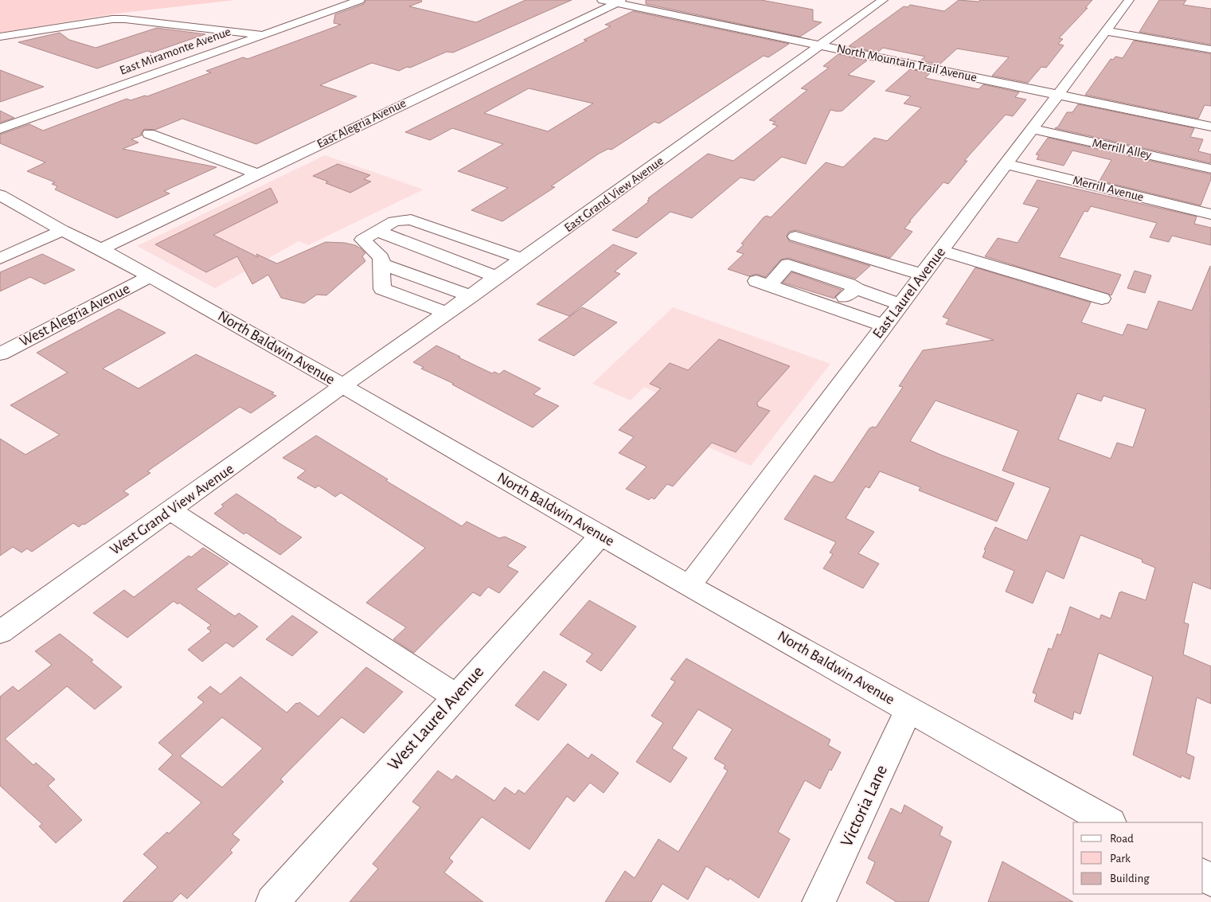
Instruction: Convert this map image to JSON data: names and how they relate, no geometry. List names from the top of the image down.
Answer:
{
  "streets": {
    "street": [
      "East Miramonte Avenue",
      "North Mountain Trail Avenue",
      "East Alegria Avenue",
      "Merrill Alley",
      "Merrill Avenue",
      "East Grand View Avenue",
      "East Laurel Avenue",
      "West Alegria Avenue",
      "North Baldwin Avenue",
      "West Grand View Avenue",
      "West Laurel Avenue",
      "Victoria Lane"
    ]
  },
  "crossings": [
    ["North Mountain Trail Avenue", "East Alegria Avenue"],
    ["North Mountain Trail Avenue", "East Grand View Avenue"],
    ["North Mountain Trail Avenue", "East Laurel Avenue"],
    ["East Alegria Avenue", "North Baldwin Avenue"],
    ["Merrill Alley", "East Laurel Avenue"],
    ["Merrill Avenue", "East Laurel Avenue"],
    ["East Grand View Avenue", "North Baldwin Avenue"],
    ["East Grand View Avenue", "West Grand View Avenue"],
    ["East Laurel Avenue", "North Baldwin Avenue"],
    ["West Alegria Avenue", "North Baldwin Avenue"],
    ["North Baldwin Avenue", "West Grand View Avenue"],
    ["North Baldwin Avenue", "West Laurel Avenue"],
    ["North Baldwin Avenue", "Victoria Lane"]
  ],
  "legend": ["Road", "Park", "Building"]
}
